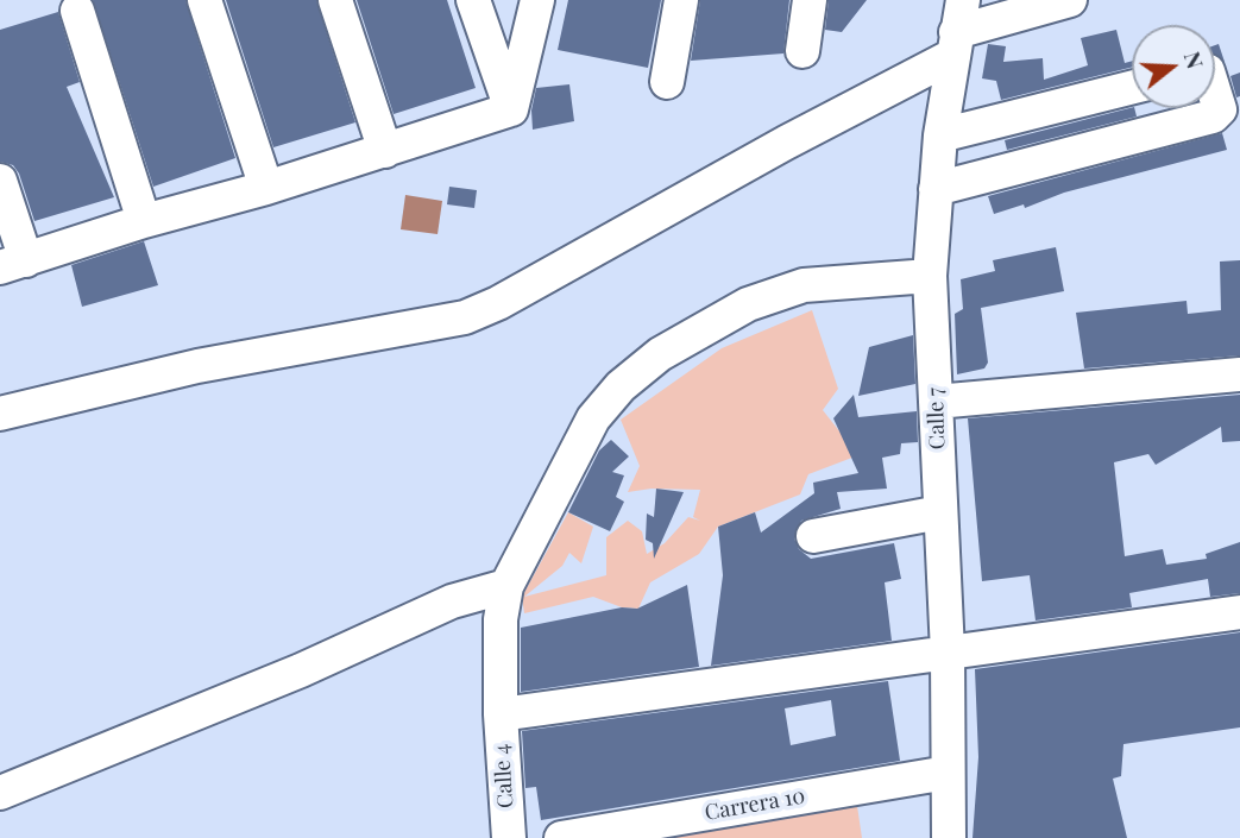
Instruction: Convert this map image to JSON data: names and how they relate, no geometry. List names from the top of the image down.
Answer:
{
  "streets": {
    "street": ["Calle 7", "Calle 4", "Carrera 10"]
  },
  "crossings": [
    ["Calle 7", "Calle 4"],
    ["Calle 7", "Carrera 10"]
  ],
  "north": "right"
}
